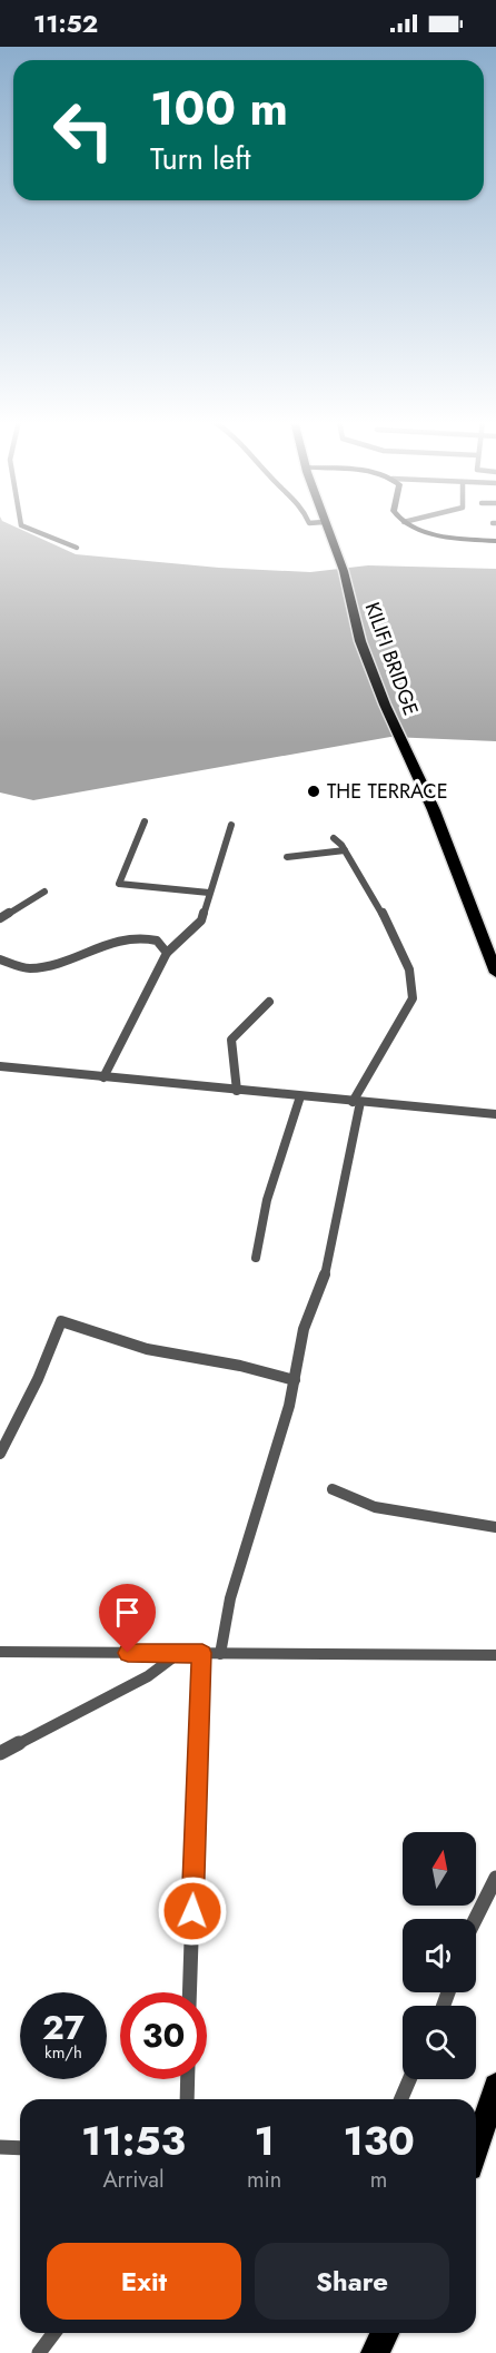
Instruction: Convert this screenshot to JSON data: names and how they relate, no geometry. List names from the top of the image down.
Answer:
{
  "streets": {
    "highway": ["KILIFI BRIDGE"]
  },
  "places": ["THE TERRACE"],
  "north": "top",
  "page": {
    "status": "11:52",
    "turn": ["100 m", "Turn left"],
    "speed": "27 km/h",
    "limit": "30",
    "eta": [
      "11:53",
      "Arrival",
      "1",
      "min",
      "130",
      "m"
    ],
    "buttons": ["Exit", "Share"]
  }
}
